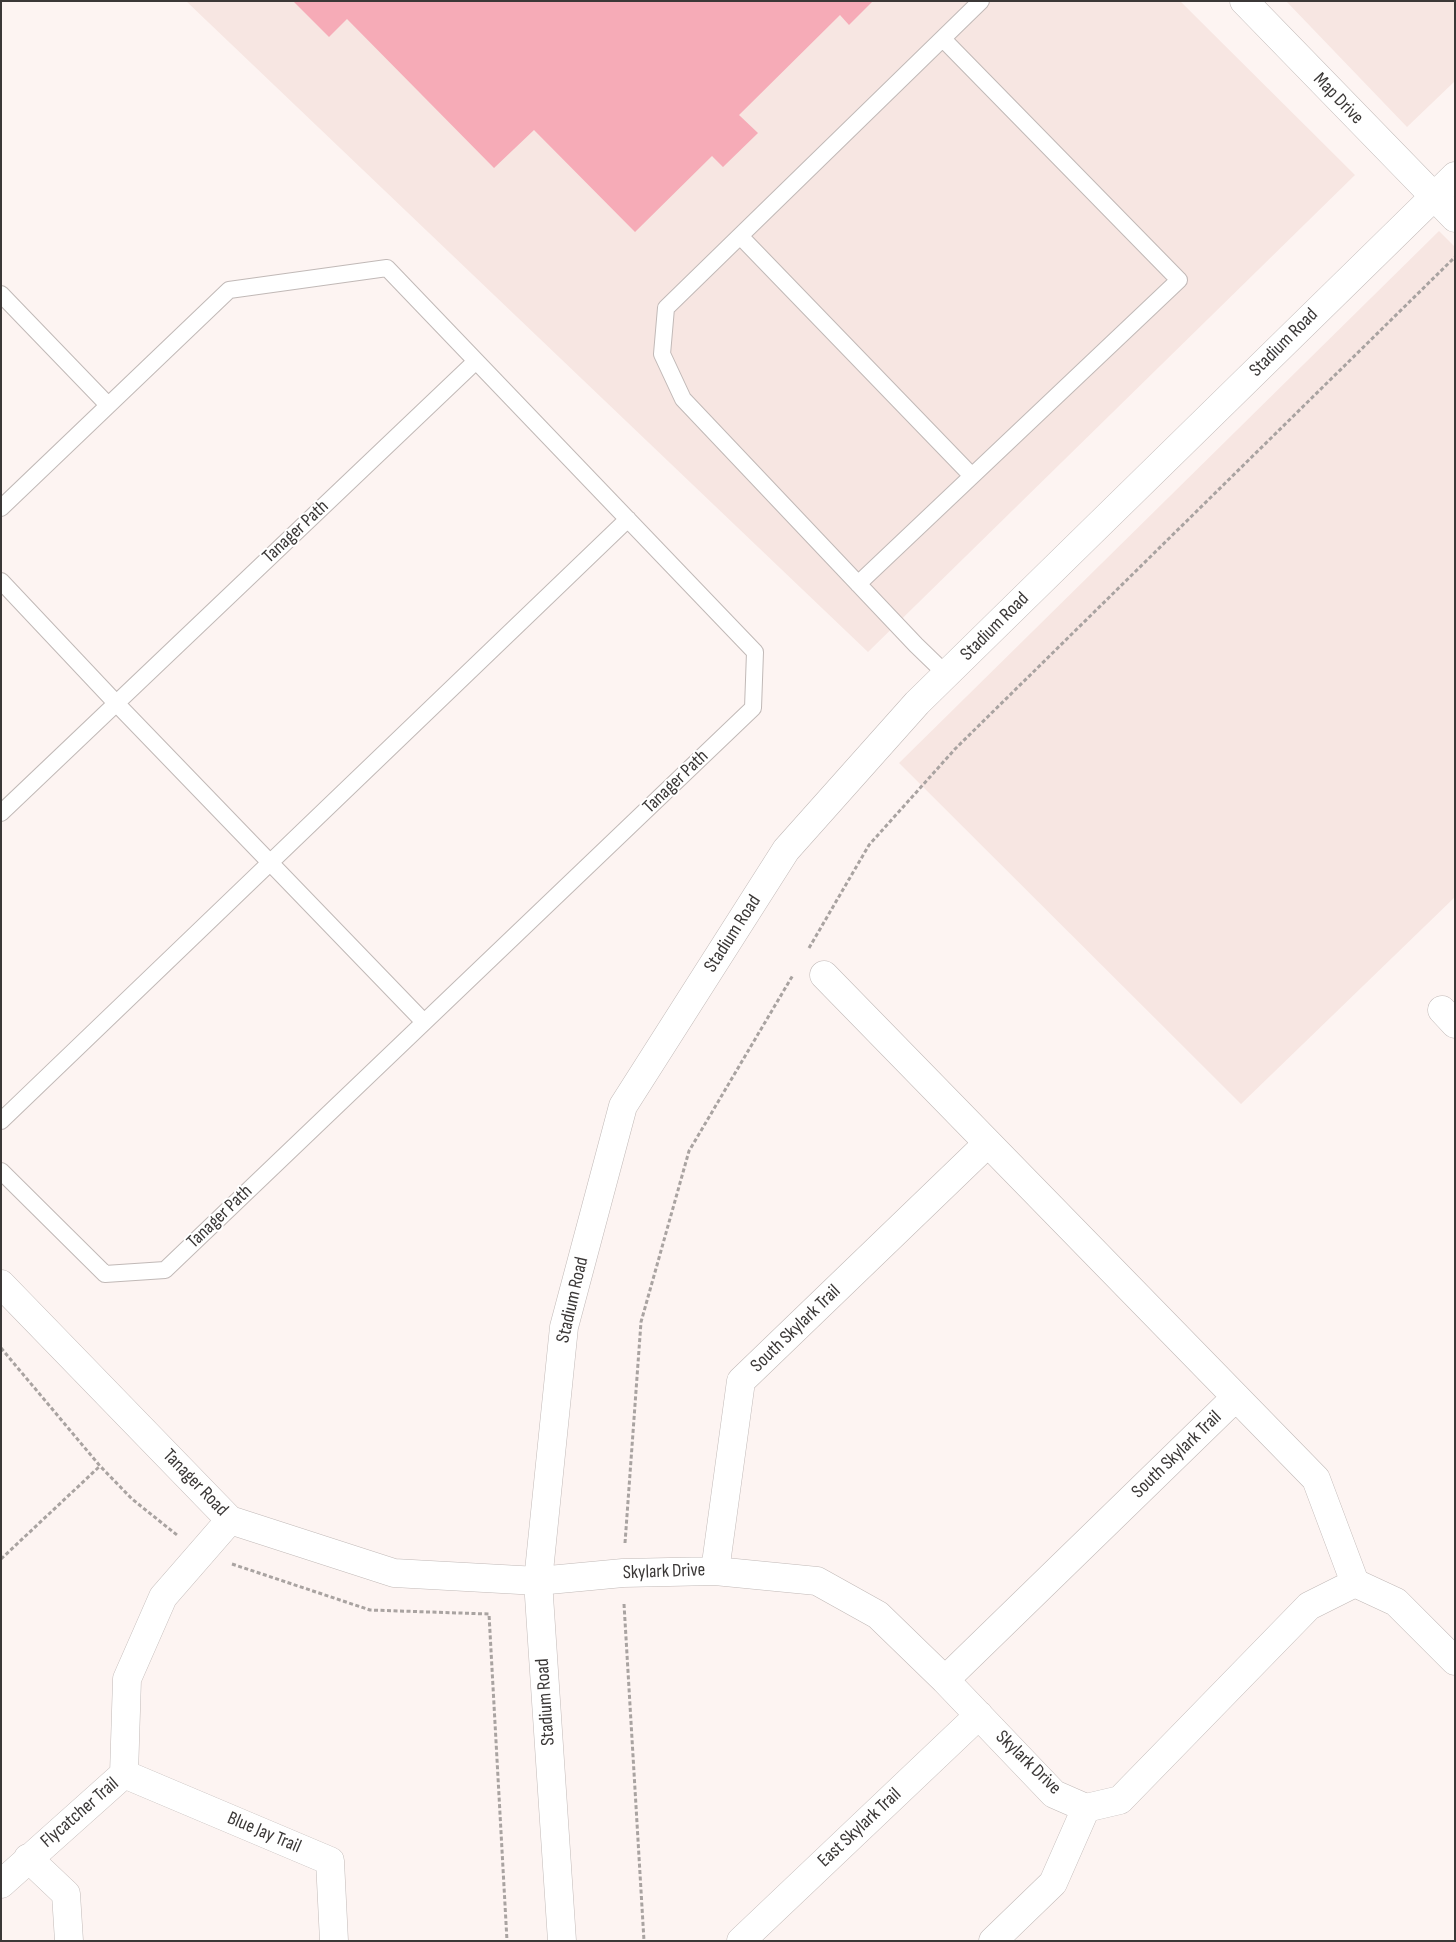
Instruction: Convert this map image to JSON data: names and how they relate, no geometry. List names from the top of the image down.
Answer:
{
  "streets": {
    "street": [
      "Map Drive",
      "Stadium Road",
      "South Skylark Trail",
      "Tanager Road",
      "Skylark Drive",
      "Flycatcher Trail",
      "East Skylark Trail",
      "Blue Jay Trail"
    ],
    "lane": ["Tanager Path"]
  },
  "crossings": [
    ["Map Drive", "Stadium Road"],
    ["Stadium Road", "Tanager Road"],
    ["Stadium Road", "Skylark Drive"],
    ["South Skylark Trail", "Skylark Drive"],
    ["Tanager Road", "Skylark Drive"],
    ["Tanager Road", "Flycatcher Trail"],
    ["Skylark Drive", "East Skylark Trail"],
    ["Flycatcher Trail", "Blue Jay Trail"]
  ]
}
